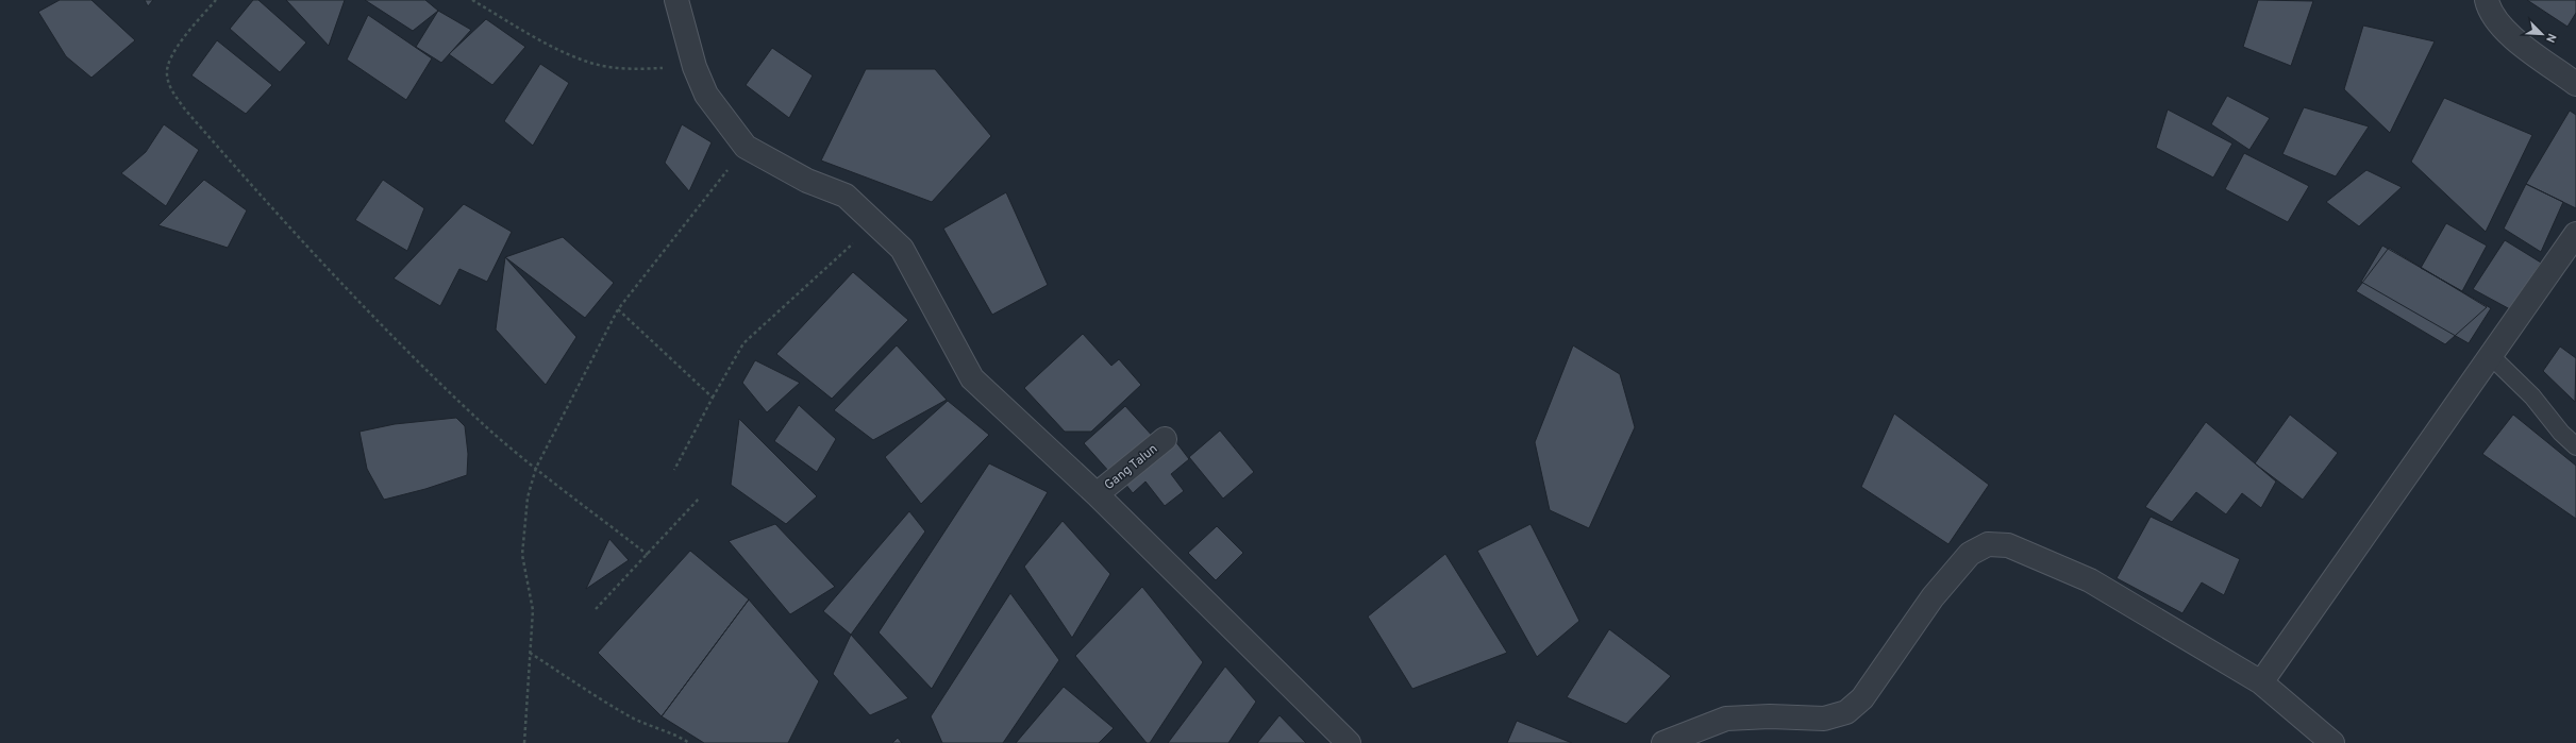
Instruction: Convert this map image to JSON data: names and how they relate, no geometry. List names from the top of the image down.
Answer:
{
  "streets": {
    "street": ["Gang Talun"]
  },
  "north": "bottom right"
}
